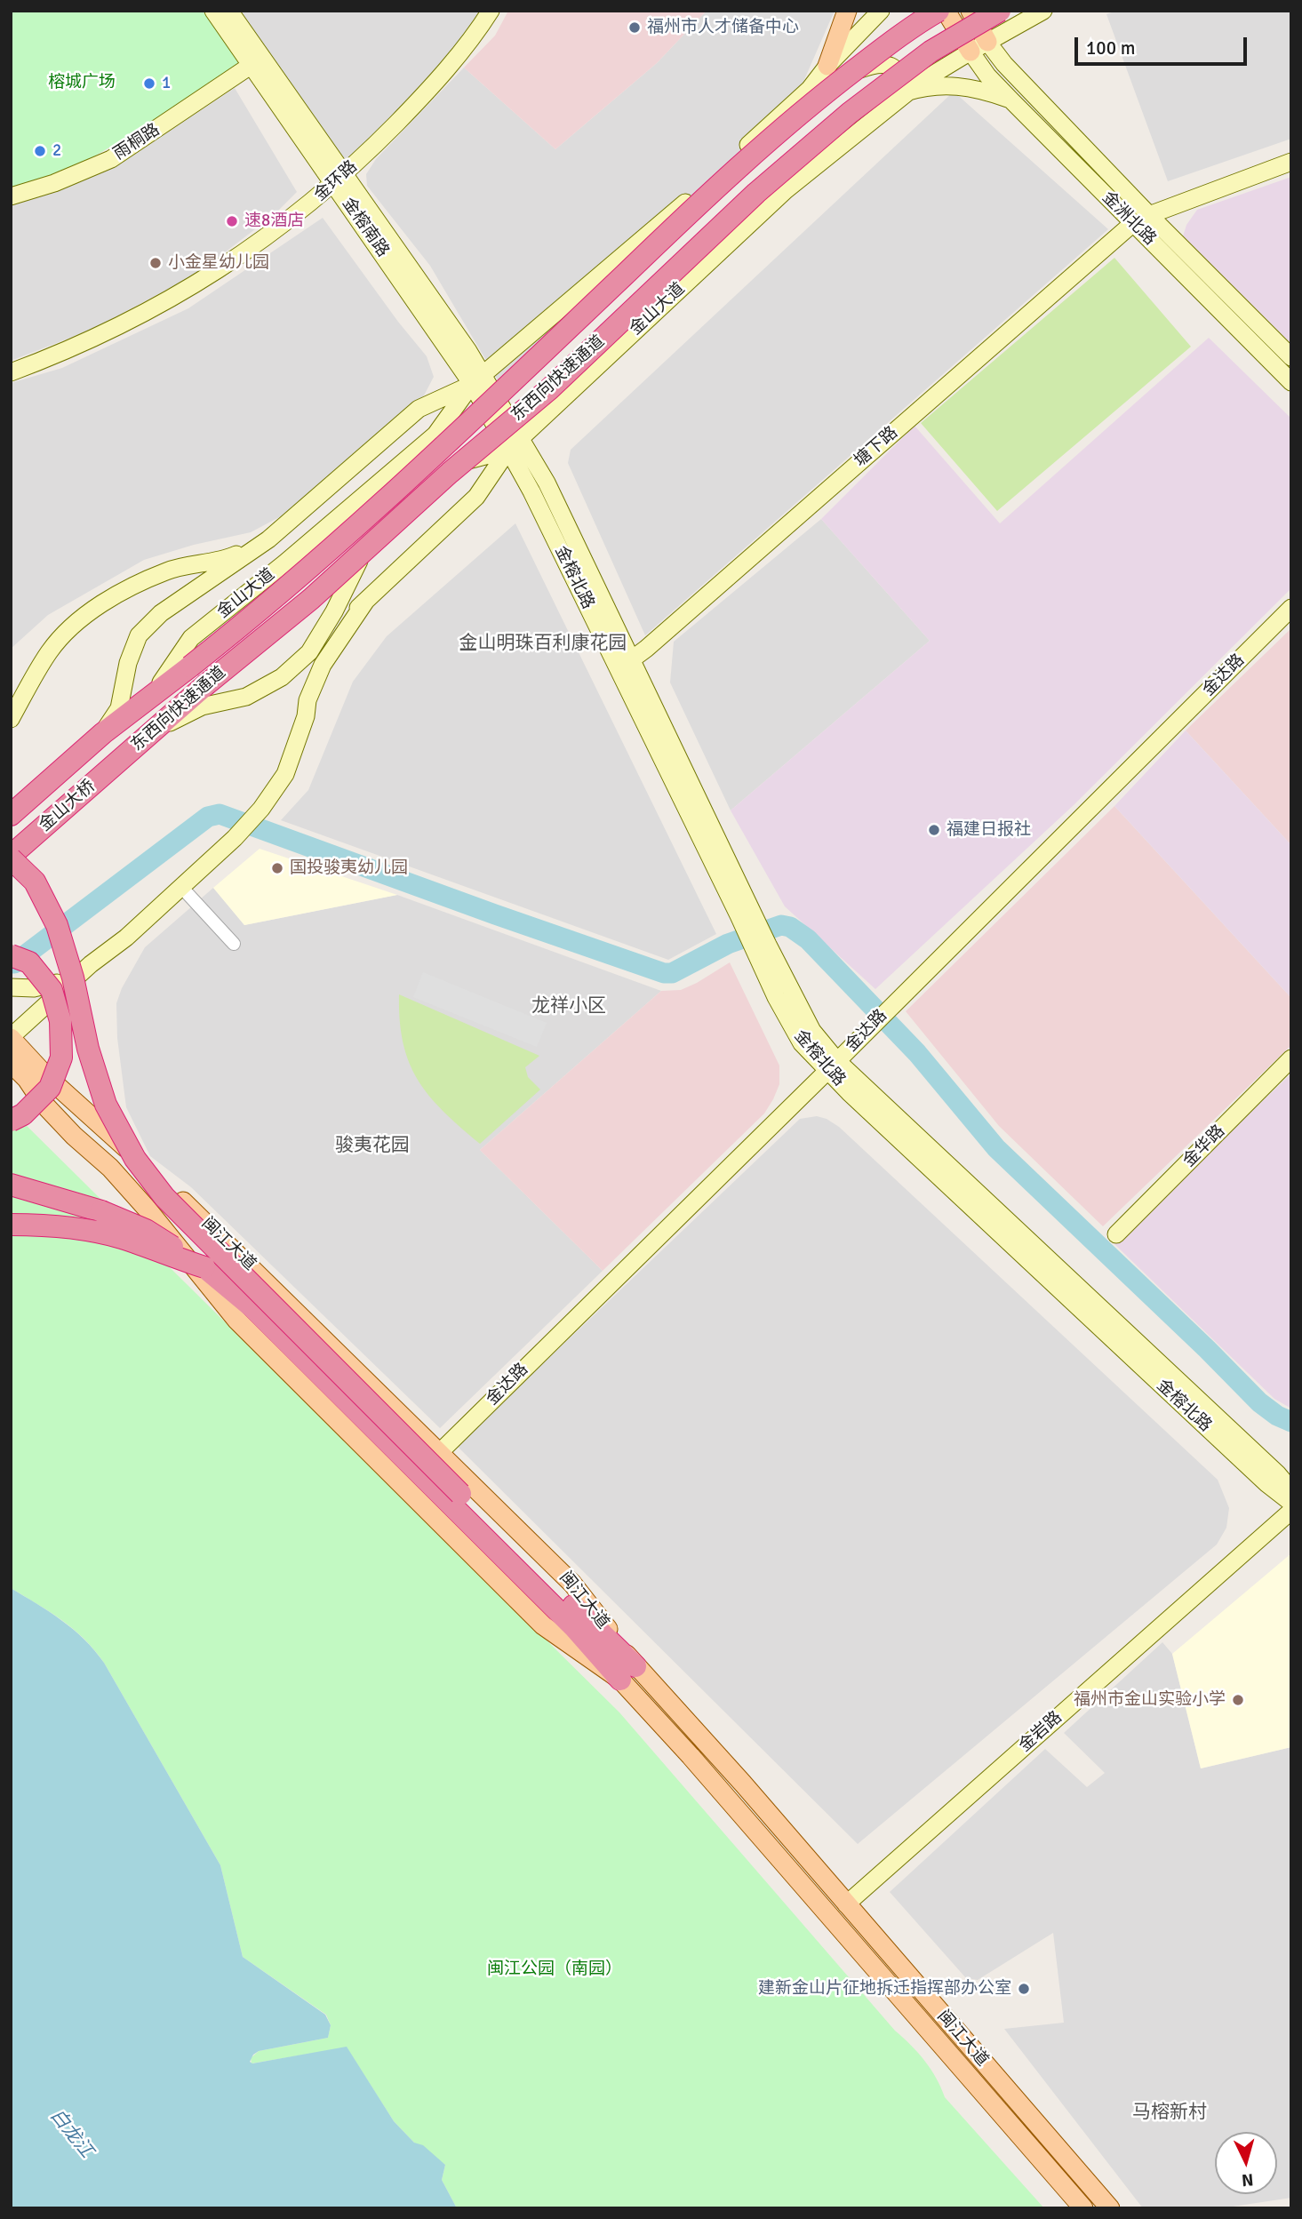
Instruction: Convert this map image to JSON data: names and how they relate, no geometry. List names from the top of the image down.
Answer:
{
  "streets": {
    "highway": ["东西向快速通道", "金山大桥"],
    "main road": [
      "雨桐路",
      "金环路",
      "金洲北路",
      "金榕南路",
      "金山大道",
      "塘下路",
      "金榕北路",
      "金达路",
      "金华路",
      "闽江大道",
      "金岩路"
    ]
  },
  "crossings": [
    ["雨桐路", "金榕南路"],
    ["金环路", "金榕南路"],
    ["金洲北路", "金山大道"],
    ["金洲北路", "塘下路"],
    ["金榕南路", "金山大道"],
    ["金榕南路", "金榕北路"],
    ["金山大道", "东西向快速通道"],
    ["金山大道", "金榕北路"],
    ["东西向快速通道", "金山大桥"],
    ["塘下路", "金榕北路"],
    ["金榕北路", "金达路"],
    ["金达路", "闽江大道"],
    ["闽江大道", "金岩路"]
  ],
  "districts": [
    "金山明珠百利康花园",
    "龙祥小区",
    "骏夷花园",
    "马榕新村"
  ],
  "water": ["白龙江"],
  "parks": ["榕城广场", "闽江公园（南园）"],
  "places": [
    "福州市人才储备中心",
    "1",
    "2",
    "速8酒店",
    "小金星幼儿园",
    "福建日报社",
    "国投骏夷幼儿园",
    "福州市金山实验小学",
    "建新金山片征地拆迁指挥部办公室"
  ],
  "scale_bar": "100 m",
  "north": "bottom"
}
